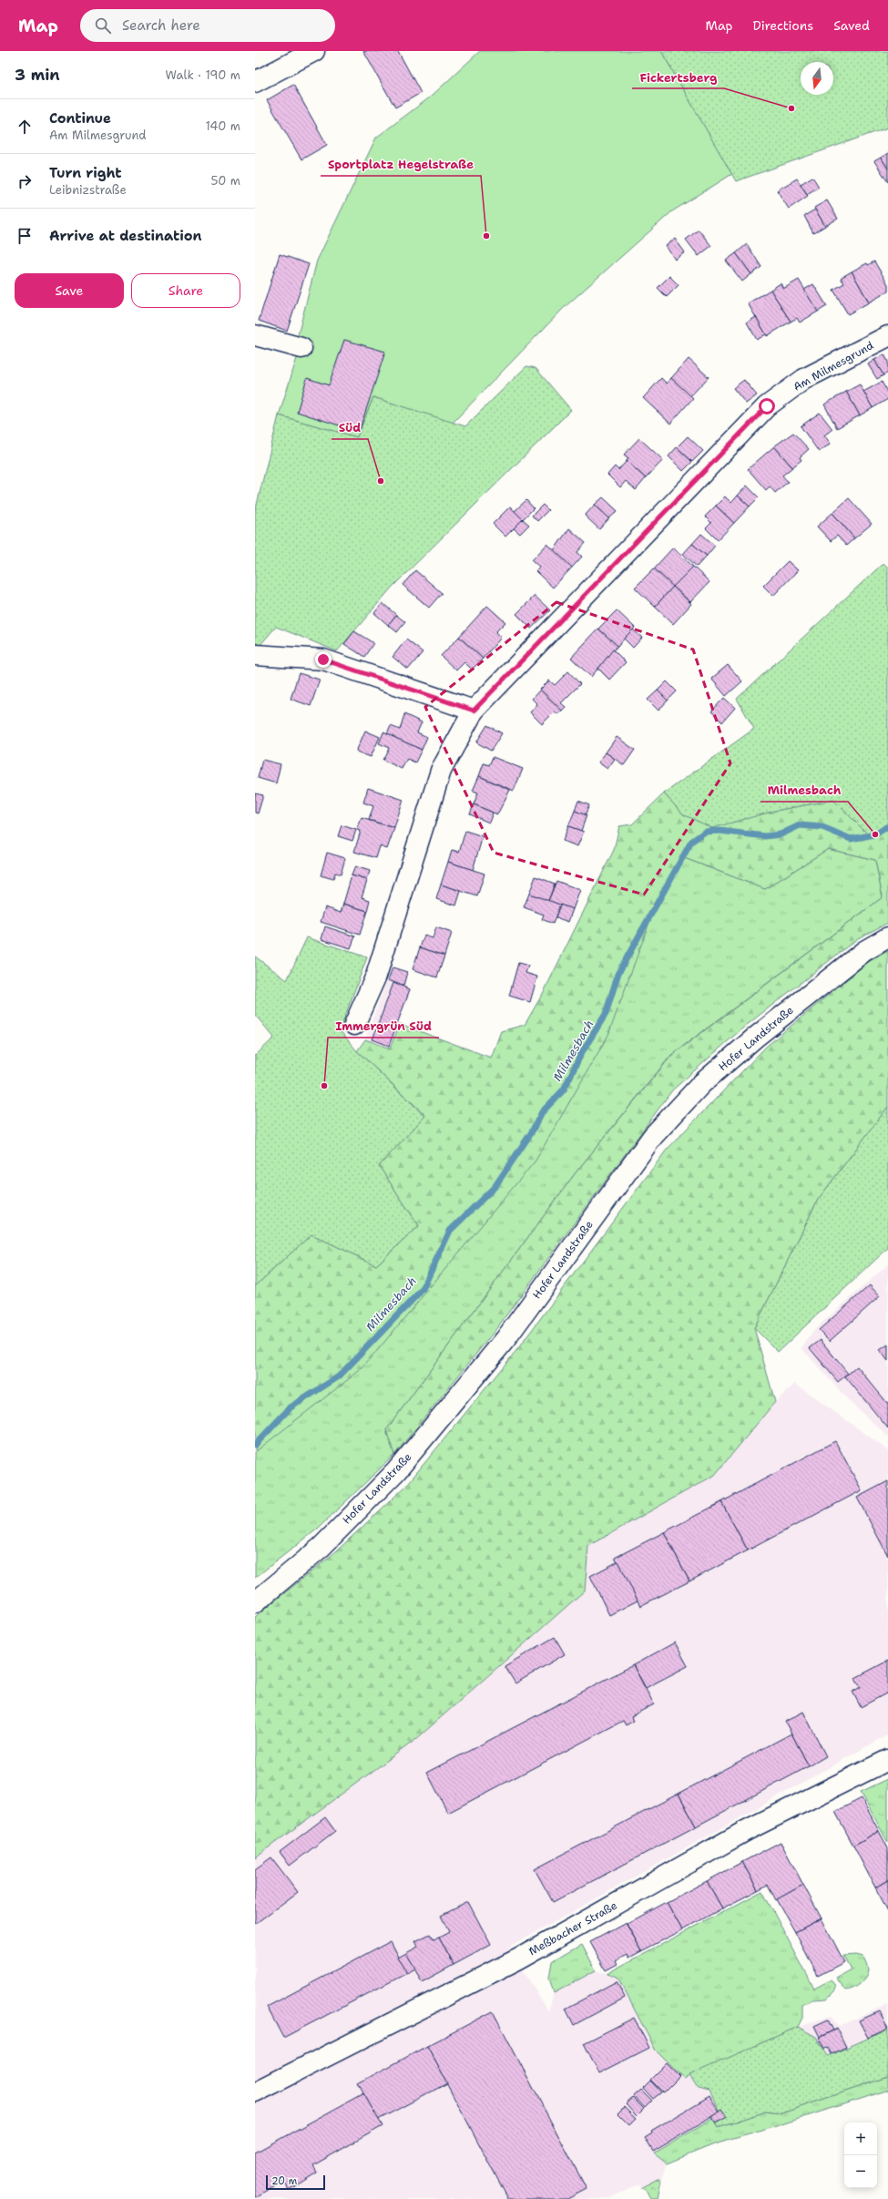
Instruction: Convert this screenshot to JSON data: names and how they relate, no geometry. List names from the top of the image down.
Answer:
{
  "streets": {
    "street": ["Am Milmesgrund", "Hofer Landstraße", "Meßbacher Straße"]
  },
  "water": ["Milmesbach"],
  "places": [
    "Fickertsberg",
    "Sportplatz Hegelstraße",
    "Süd",
    "Milmesbach",
    "Immergrün Süd"
  ],
  "scale_bar": "20 m",
  "north": "bottom",
  "page": {
    "header": "Map",
    "search": "Search here",
    "nav": ["Map", "Directions", "Saved"],
    "heading": ["3 min", "Walk · 190 m"],
    "list": [
      ["Continue", "Am Milmesgrund", "140 m"],
      ["Turn right", "Leibnizstraße", "50 m"],
      "Arrive at destination"
    ],
    "buttons": ["Save", "Share"],
    "map_buttons": ["+", "−"],
    "scale": "20 m"
  }
}
